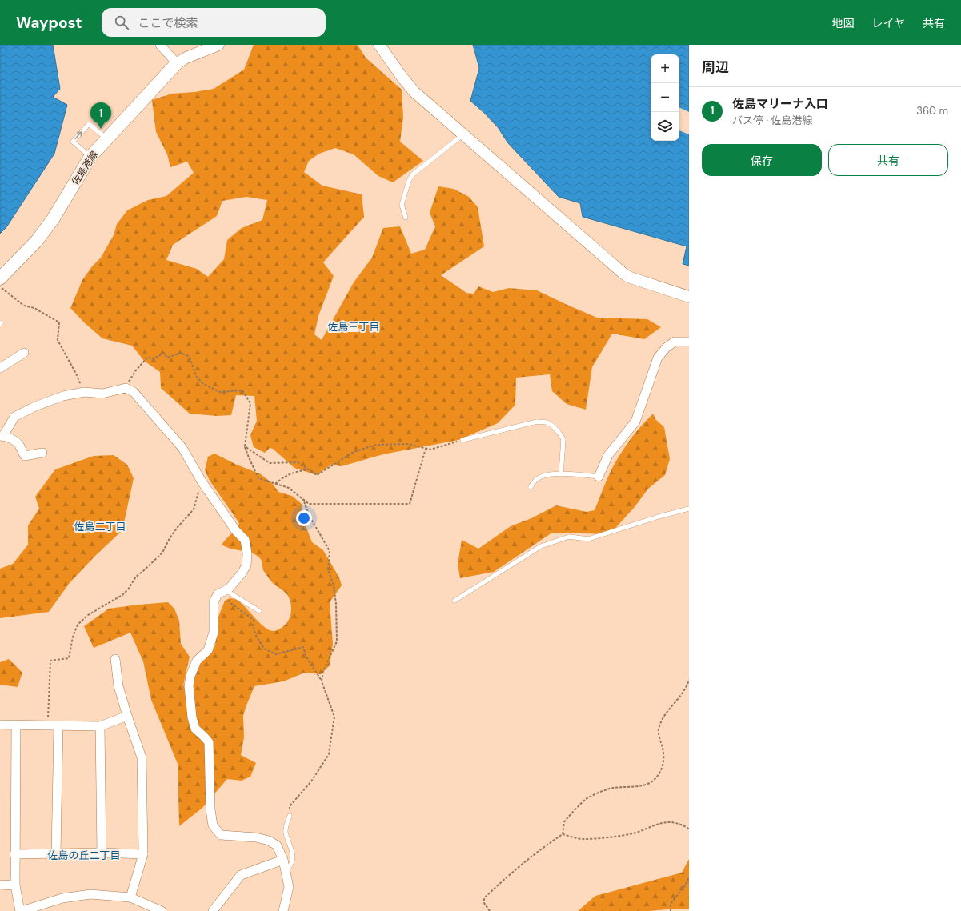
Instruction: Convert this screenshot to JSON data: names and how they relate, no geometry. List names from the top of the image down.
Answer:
{
  "streets": {
    "main road": ["佐島港線"]
  },
  "districts": ["佐島三丁目", "佐島二丁目", "佐島の丘二丁目"],
  "page": {
    "header": "Waypost",
    "search": "ここで検索",
    "nav": ["地図", "レイヤ", "共有"],
    "heading": "周辺",
    "map_buttons": ["+", "−"],
    "list": [
      {
        "mark": "1",
        "name": "佐島マリーナ入口",
        "note": "バス停 · 佐島港線",
        "value": "360 m"
      }
    ],
    "pins": "1",
    "buttons": ["保存", "共有"]
  }
}
